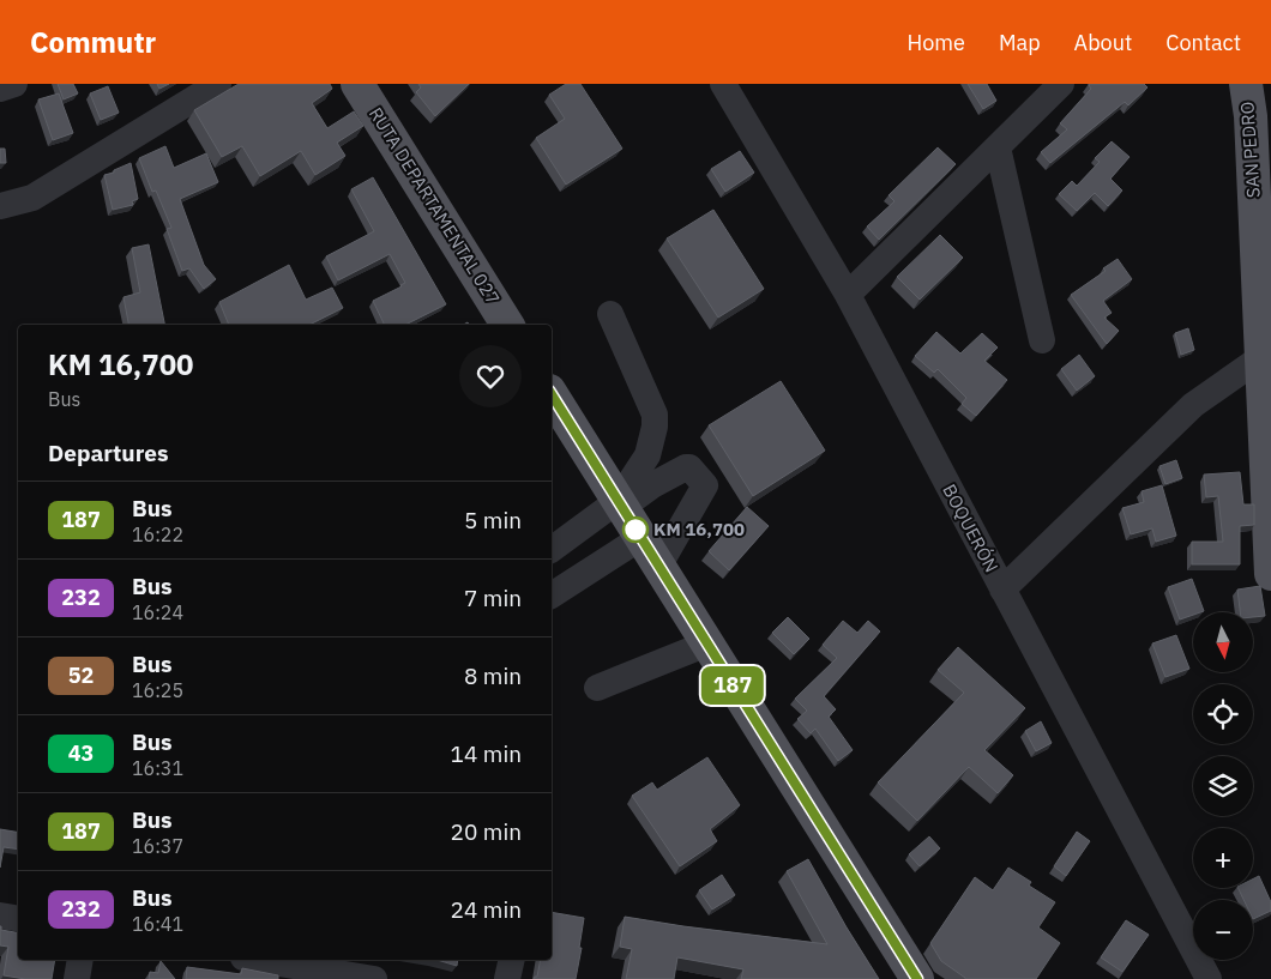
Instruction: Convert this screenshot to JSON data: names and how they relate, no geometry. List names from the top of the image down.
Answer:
{
  "streets": {
    "main road": ["SAN PEDRO", "RUTA DEPARTAMENTAL 027"],
    "street": ["BOQUERÓN"]
  },
  "places": ["KM 16,700"],
  "lines": ["bus line 187"],
  "north": "bottom",
  "page": {
    "header": "Commutr",
    "nav": [
      "Home",
      "Map",
      "About",
      "Contact"
    ],
    "on_map": "187",
    "heading": [
      ["KM 16,700", "Bus"],
      "Departures"
    ],
    "list": [
      {
        "mark": "187",
        "name": "Bus",
        "note": "16:22",
        "value": "5 min"
      },
      {
        "mark": "232",
        "name": "Bus",
        "note": "16:24",
        "value": "7 min"
      },
      {
        "mark": "52",
        "name": "Bus",
        "note": "16:25",
        "value": "8 min"
      },
      {
        "mark": "43",
        "name": "Bus",
        "note": "16:31",
        "value": "14 min"
      },
      {
        "mark": "187",
        "name": "Bus",
        "note": "16:37",
        "value": "20 min"
      },
      {
        "mark": "232",
        "name": "Bus",
        "note": "16:41",
        "value": "24 min"
      }
    ],
    "map_buttons": ["+", "−"]
  }
}
